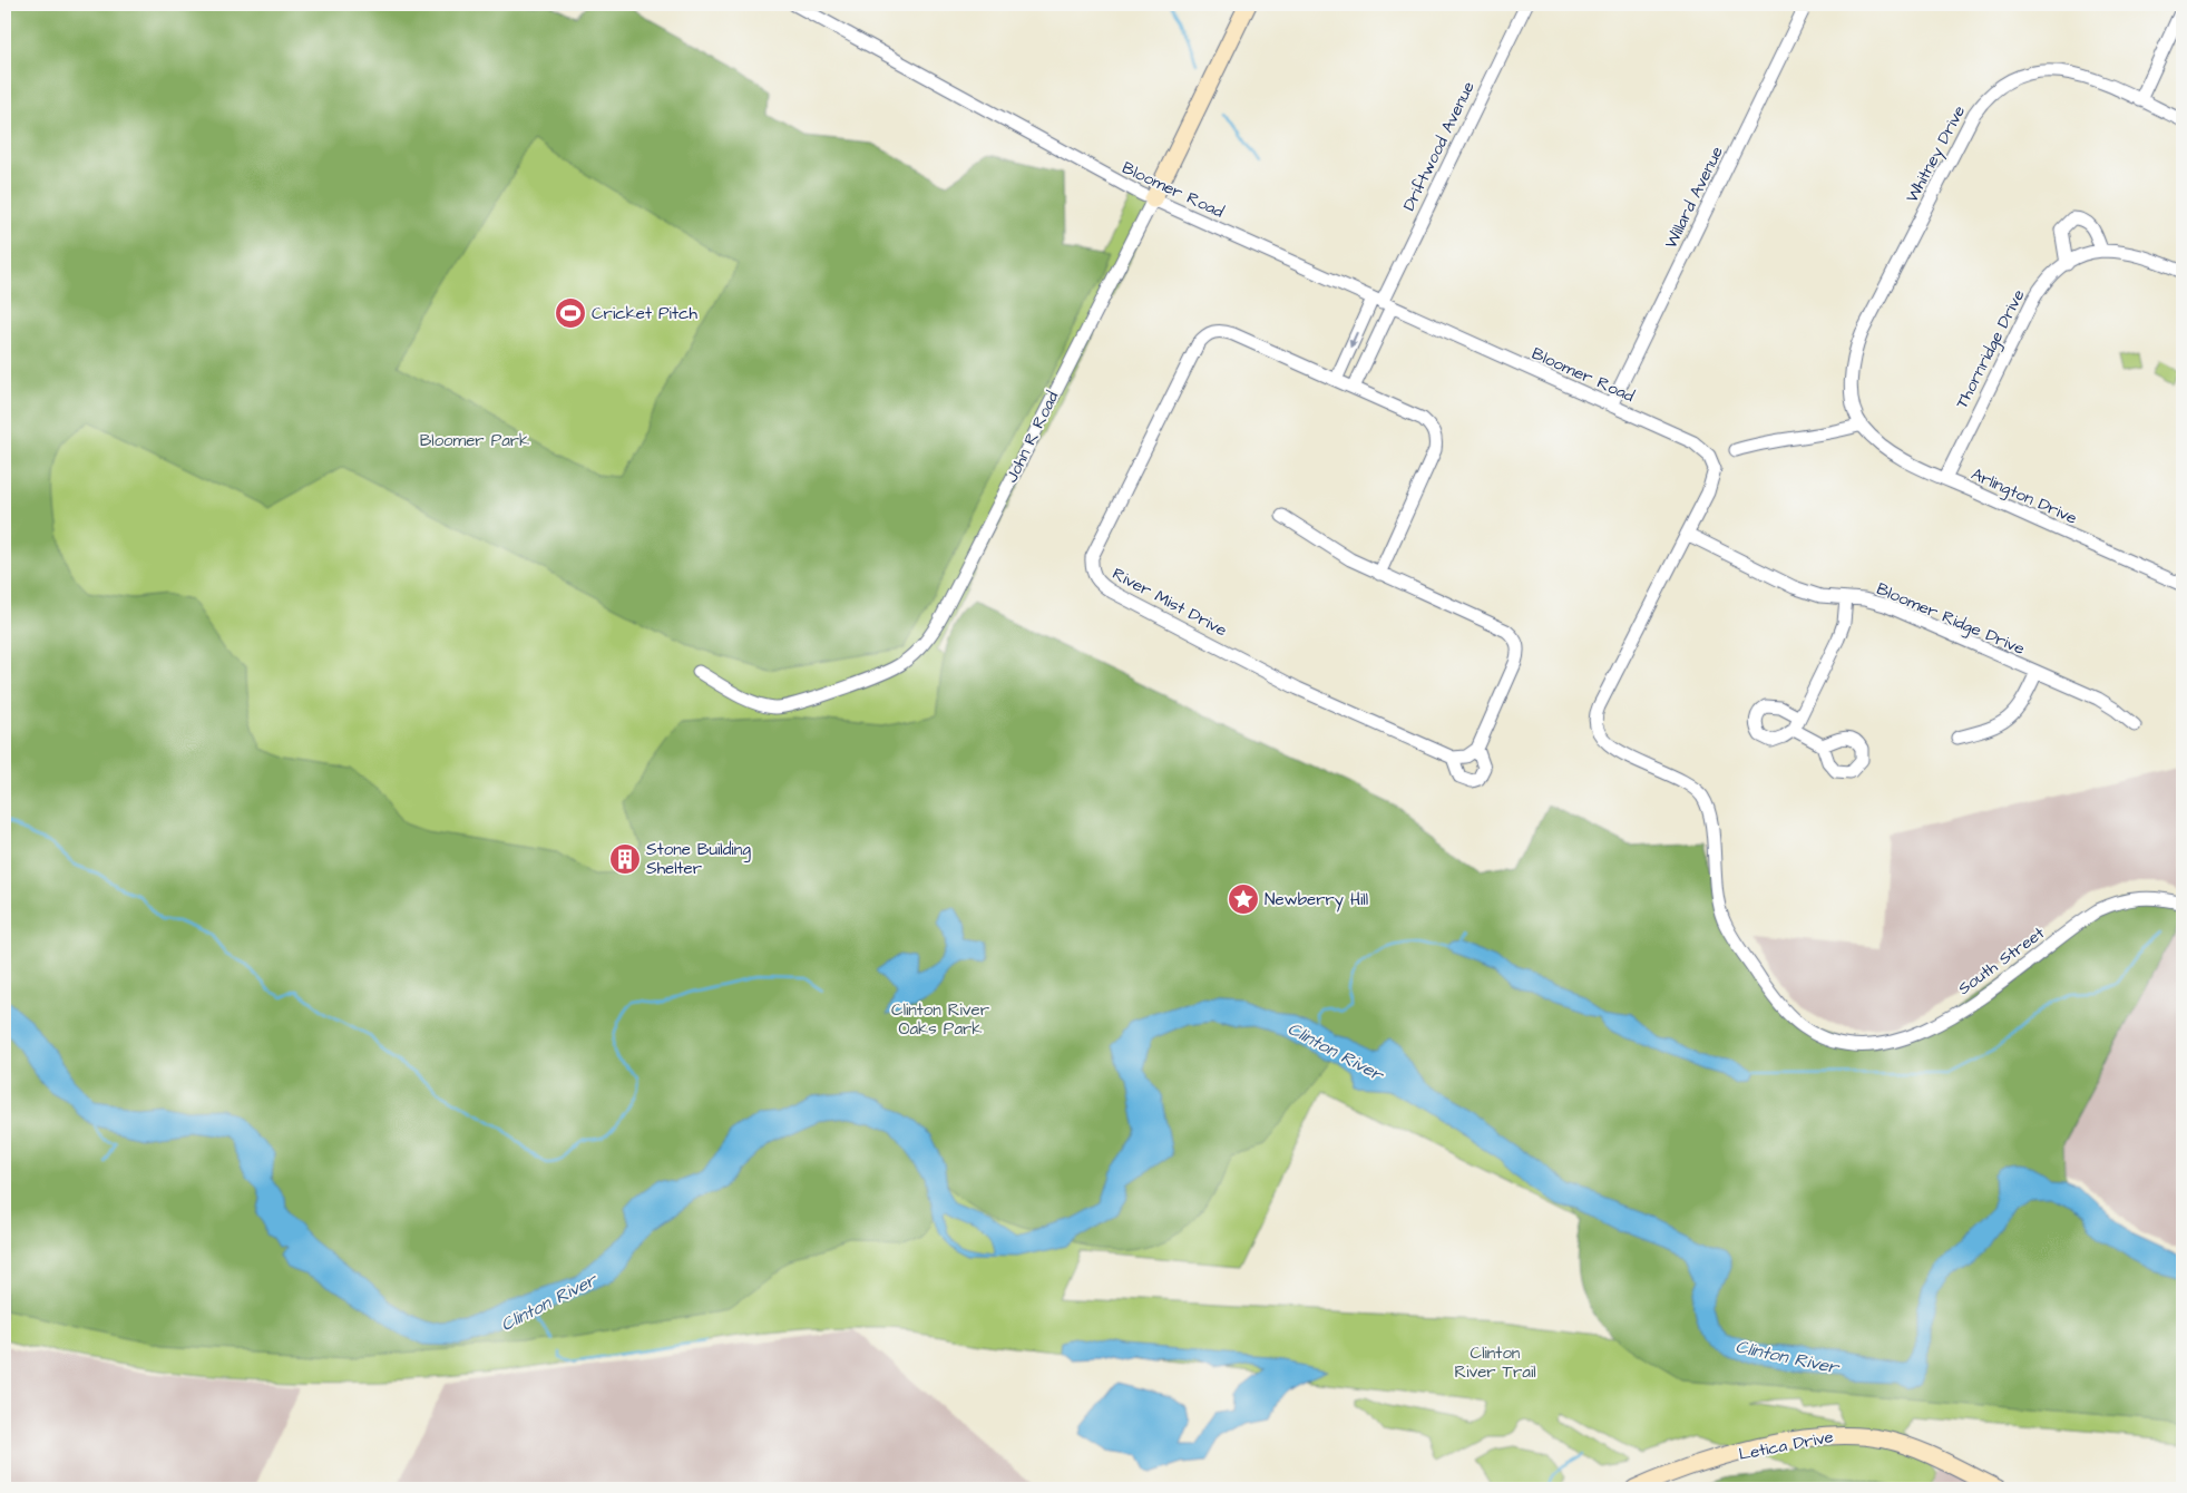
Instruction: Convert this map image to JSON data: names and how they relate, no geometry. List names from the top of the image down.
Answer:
{
  "streets": {
    "street": [
      "Driftwood Avenue",
      "Whitney Drive",
      "Bloomer Road",
      "Willard Avenue",
      "Thornridge Drive",
      "John R Road",
      "Arlington Drive",
      "River Mist Drive",
      "Bloomer Ridge Drive",
      "South Street",
      "Letica Drive"
    ]
  },
  "crossings": [
    ["Driftwood Avenue", "Bloomer Road"],
    ["Whitney Drive", "Arlington Drive"],
    ["Bloomer Road", "Willard Avenue"],
    ["Bloomer Road", "John R Road"],
    ["Bloomer Road", "Bloomer Ridge Drive"],
    ["Bloomer Road", "South Street"],
    ["Thornridge Drive", "Arlington Drive"]
  ],
  "water": ["Clinton River"],
  "parks": ["Bloomer Park", "Clinton River Oaks Park", "Clinton River Trail"],
  "places": {
    "sports": ["Cricket Pitch"],
    "building": ["Stone Building Shelter"],
    "place": ["Newberry Hill"]
  }
}
